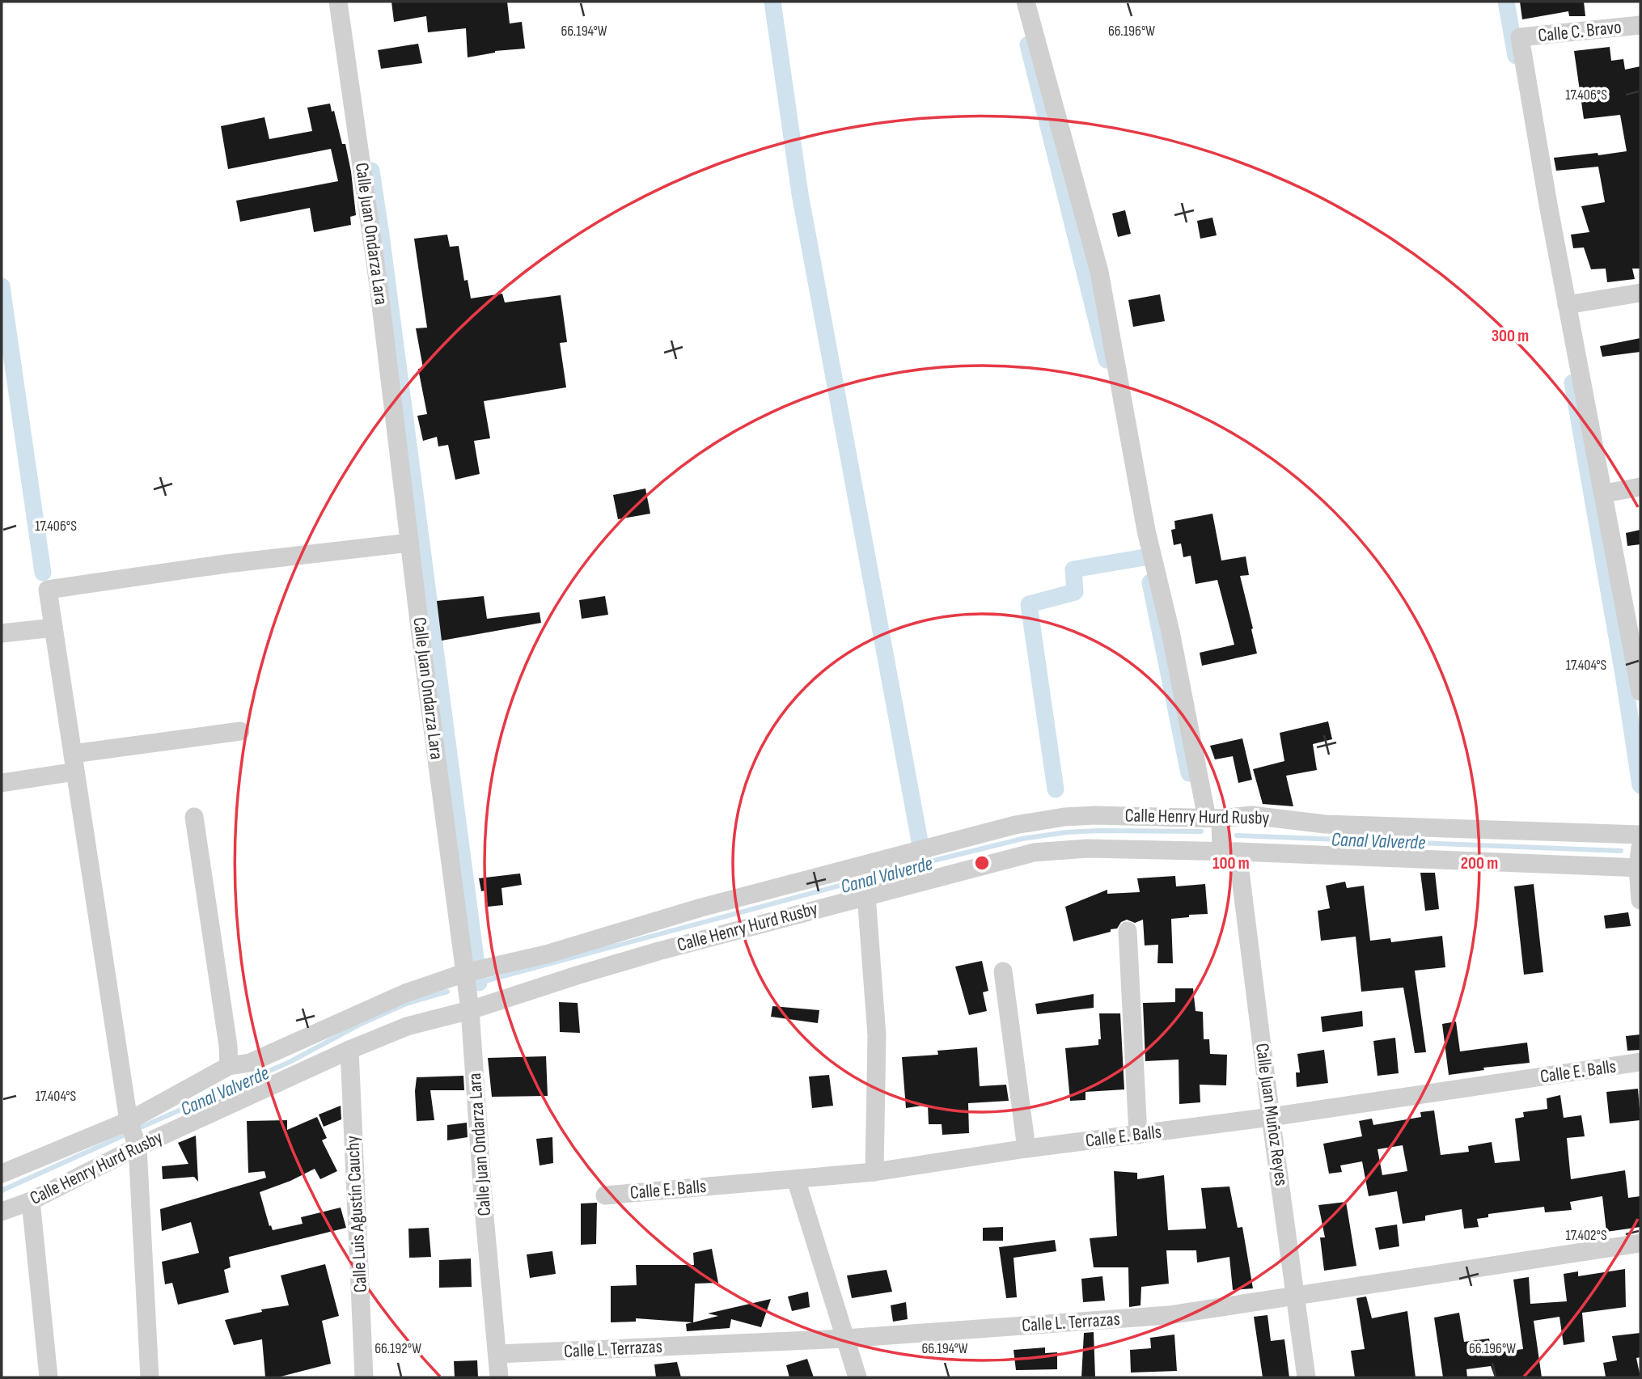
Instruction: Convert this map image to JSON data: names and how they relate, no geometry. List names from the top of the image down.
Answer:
{
  "streets": {
    "street": [
      "Calle C. Bravo",
      "Calle Juan Ondarza Lara",
      "Calle Henry Hurd Rusby",
      "Calle E. Balls",
      "Calle Juan Muñoz Reyes",
      "Calle Luis Agustín Cauchy",
      "Calle L. Terrazas"
    ]
  },
  "crossings": [
    ["Calle Juan Ondarza Lara", "Calle Henry Hurd Rusby"],
    ["Calle Juan Ondarza Lara", "Calle L. Terrazas"],
    ["Calle Henry Hurd Rusby", "Calle Juan Muñoz Reyes"],
    ["Calle Henry Hurd Rusby", "Calle Luis Agustín Cauchy"],
    ["Calle E. Balls", "Calle Juan Muñoz Reyes"],
    ["Calle Juan Muñoz Reyes", "Calle L. Terrazas"]
  ],
  "water": ["Canal Valverde"],
  "coordinates": [
    "66.194°W",
    "66.196°W",
    "17.406°S",
    "17.404°S",
    "17.402°S",
    "66.192°W"
  ],
  "rings": ["300 m", "100 m", "200 m"]
}
